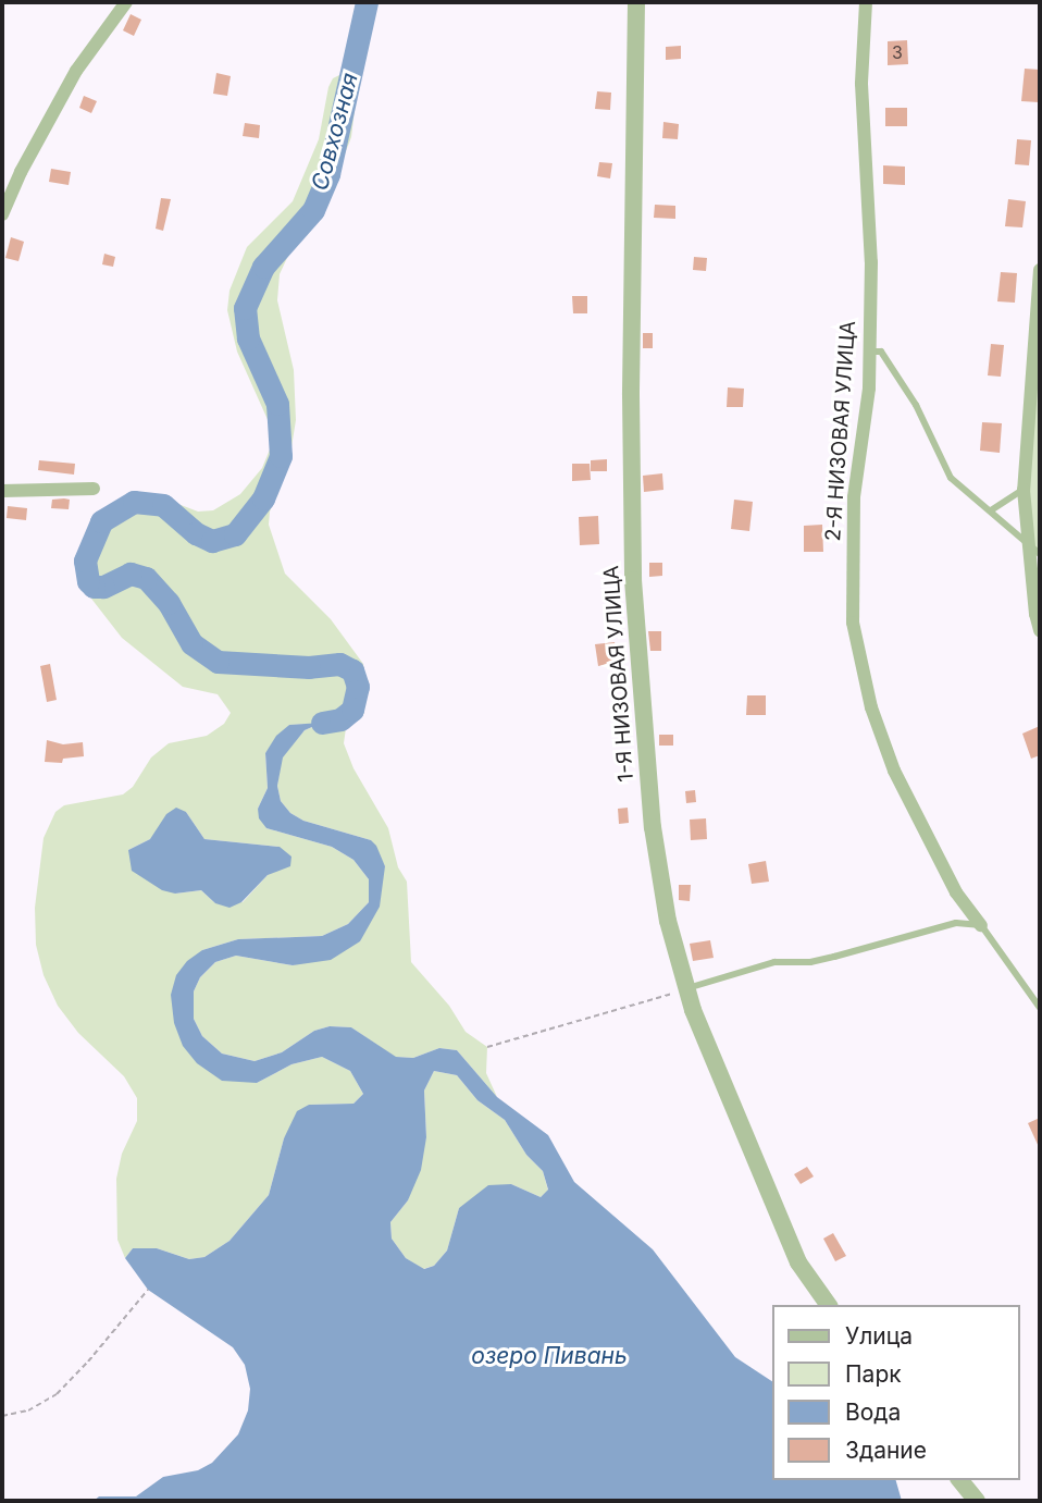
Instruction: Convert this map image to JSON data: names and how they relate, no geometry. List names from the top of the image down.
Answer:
{
  "streets": {
    "street": ["2-Я НИЗОВАЯ УЛИЦА", "1-Я НИЗОВАЯ УЛИЦА"]
  },
  "water": ["Совхозная", "озеро Пивань"],
  "house_numbers": ["3"],
  "legend": [
    "Улица",
    "Парк",
    "Вода",
    "Здание"
  ]
}
